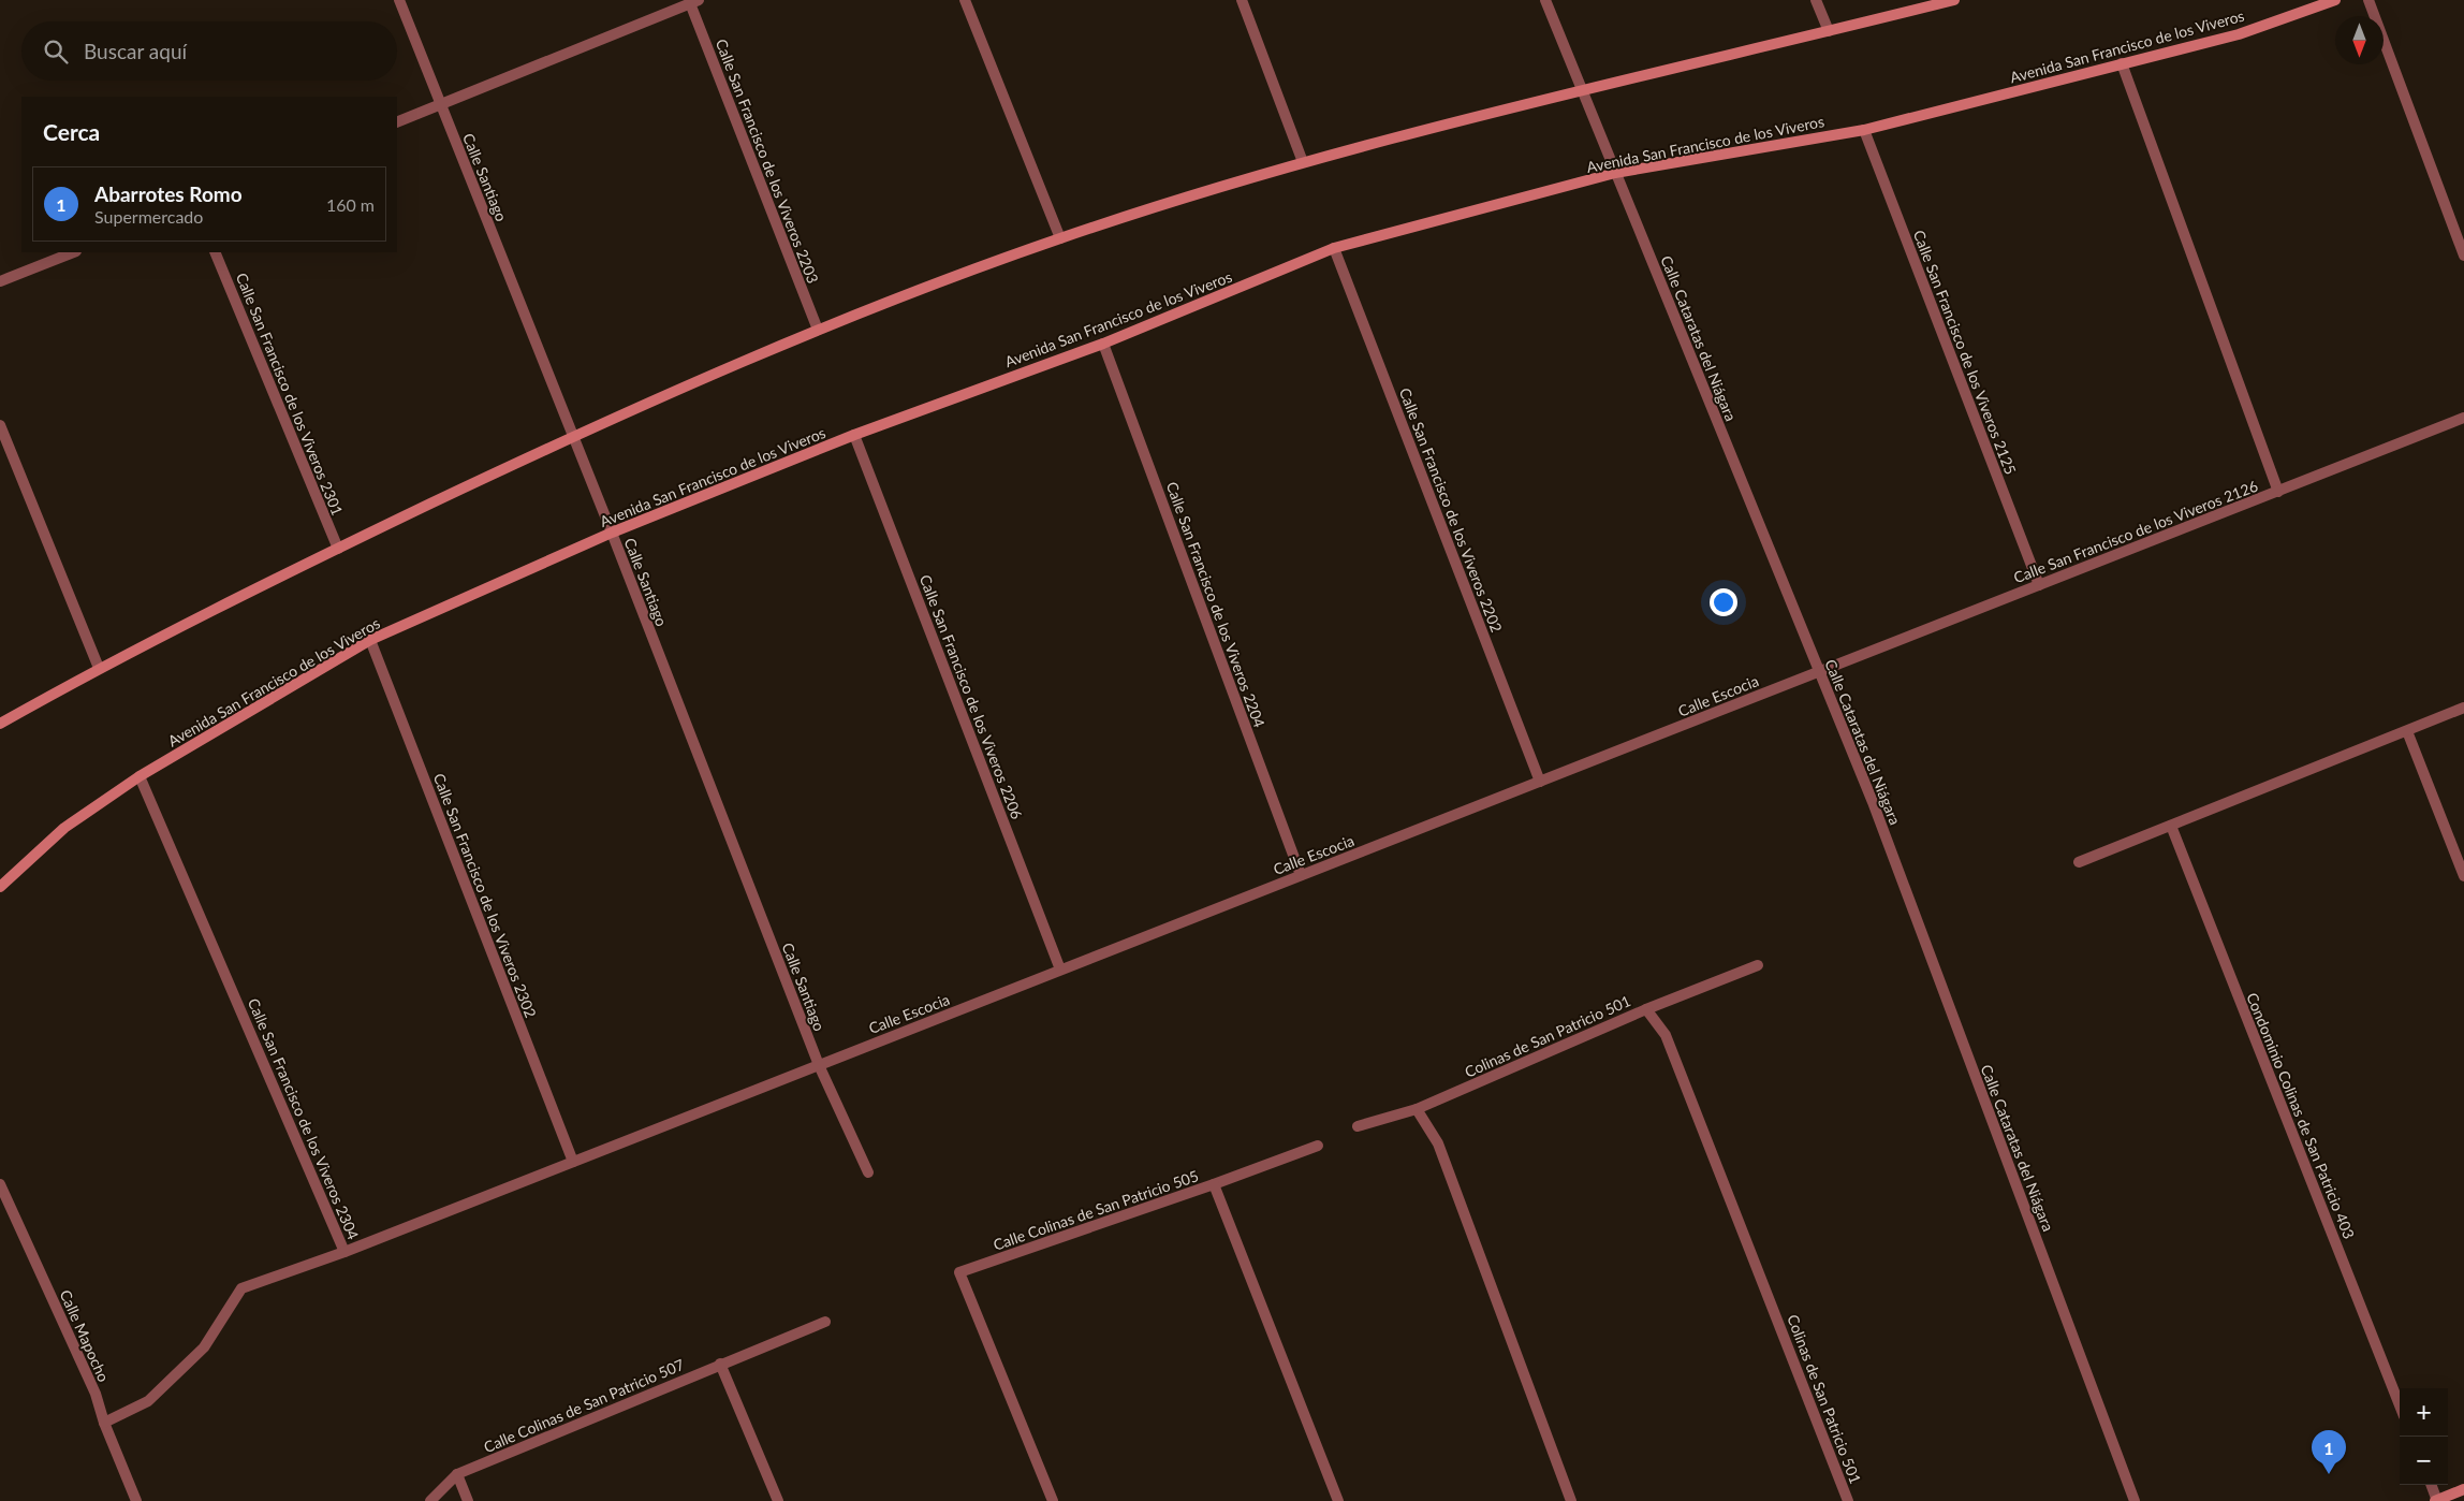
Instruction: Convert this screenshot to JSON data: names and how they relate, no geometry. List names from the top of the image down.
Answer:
{
  "streets": {
    "street": [
      "Avenida San Francisco de los Viveros",
      "Calle San Francisco de los Viveros 2203",
      "Calle Santiago",
      "Calle Cataratas del Niágara",
      "Calle San Francisco de los Viveros 2125",
      "Calle San Francisco de los Viveros 2301",
      "Calle San Francisco de los Viveros 2202",
      "Calle San Francisco de los Viveros 2126",
      "Calle San Francisco de los Viveros 2204",
      "Calle Escocia",
      "Calle San Francisco de los Viveros 2206",
      "Calle San Francisco de los Viveros 2302",
      "Colinas de San Patricio 501",
      "Condominio Colinas de San Patricio 403",
      "Calle San Francisco de los Viveros 2304",
      "Calle Colinas de San Patricio 505",
      "Calle Mapocho",
      "Calle Colinas de San Patricio 507"
    ]
  },
  "crossings": [
    ["Avenida San Francisco de los Viveros", "Calle Santiago"],
    ["Avenida San Francisco de los Viveros", "Calle Cataratas del Niágara"],
    ["Avenida San Francisco de los Viveros", "Calle San Francisco de los Viveros 2125"],
    ["Avenida San Francisco de los Viveros", "Calle San Francisco de los Viveros 2202"],
    ["Avenida San Francisco de los Viveros", "Calle San Francisco de los Viveros 2204"],
    ["Avenida San Francisco de los Viveros", "Calle San Francisco de los Viveros 2206"],
    ["Avenida San Francisco de los Viveros", "Calle San Francisco de los Viveros 2302"],
    ["Avenida San Francisco de los Viveros", "Calle San Francisco de los Viveros 2304"],
    ["Calle Santiago", "Calle Escocia"],
    ["Calle Cataratas del Niágara", "Calle San Francisco de los Viveros 2126"],
    ["Calle Cataratas del Niágara", "Calle Escocia"],
    ["Calle San Francisco de los Viveros 2125", "Calle San Francisco de los Viveros 2126"],
    ["Calle San Francisco de los Viveros 2202", "Calle Escocia"],
    ["Calle San Francisco de los Viveros 2126", "Calle Escocia"],
    ["Calle San Francisco de los Viveros 2204", "Calle Escocia"],
    ["Calle Escocia", "Calle San Francisco de los Viveros 2206"],
    ["Calle San Francisco de los Viveros 2304", "Calle Mapocho"]
  ],
  "north": "bottom",
  "page": {
    "search": "Buscar aquí",
    "heading": "Cerca",
    "list": [
      {
        "mark": "1",
        "name": "Abarrotes Romo",
        "note": "Supermercado",
        "value": "160 m"
      }
    ],
    "map_buttons": ["+", "−"],
    "pins": "1"
  }
}
